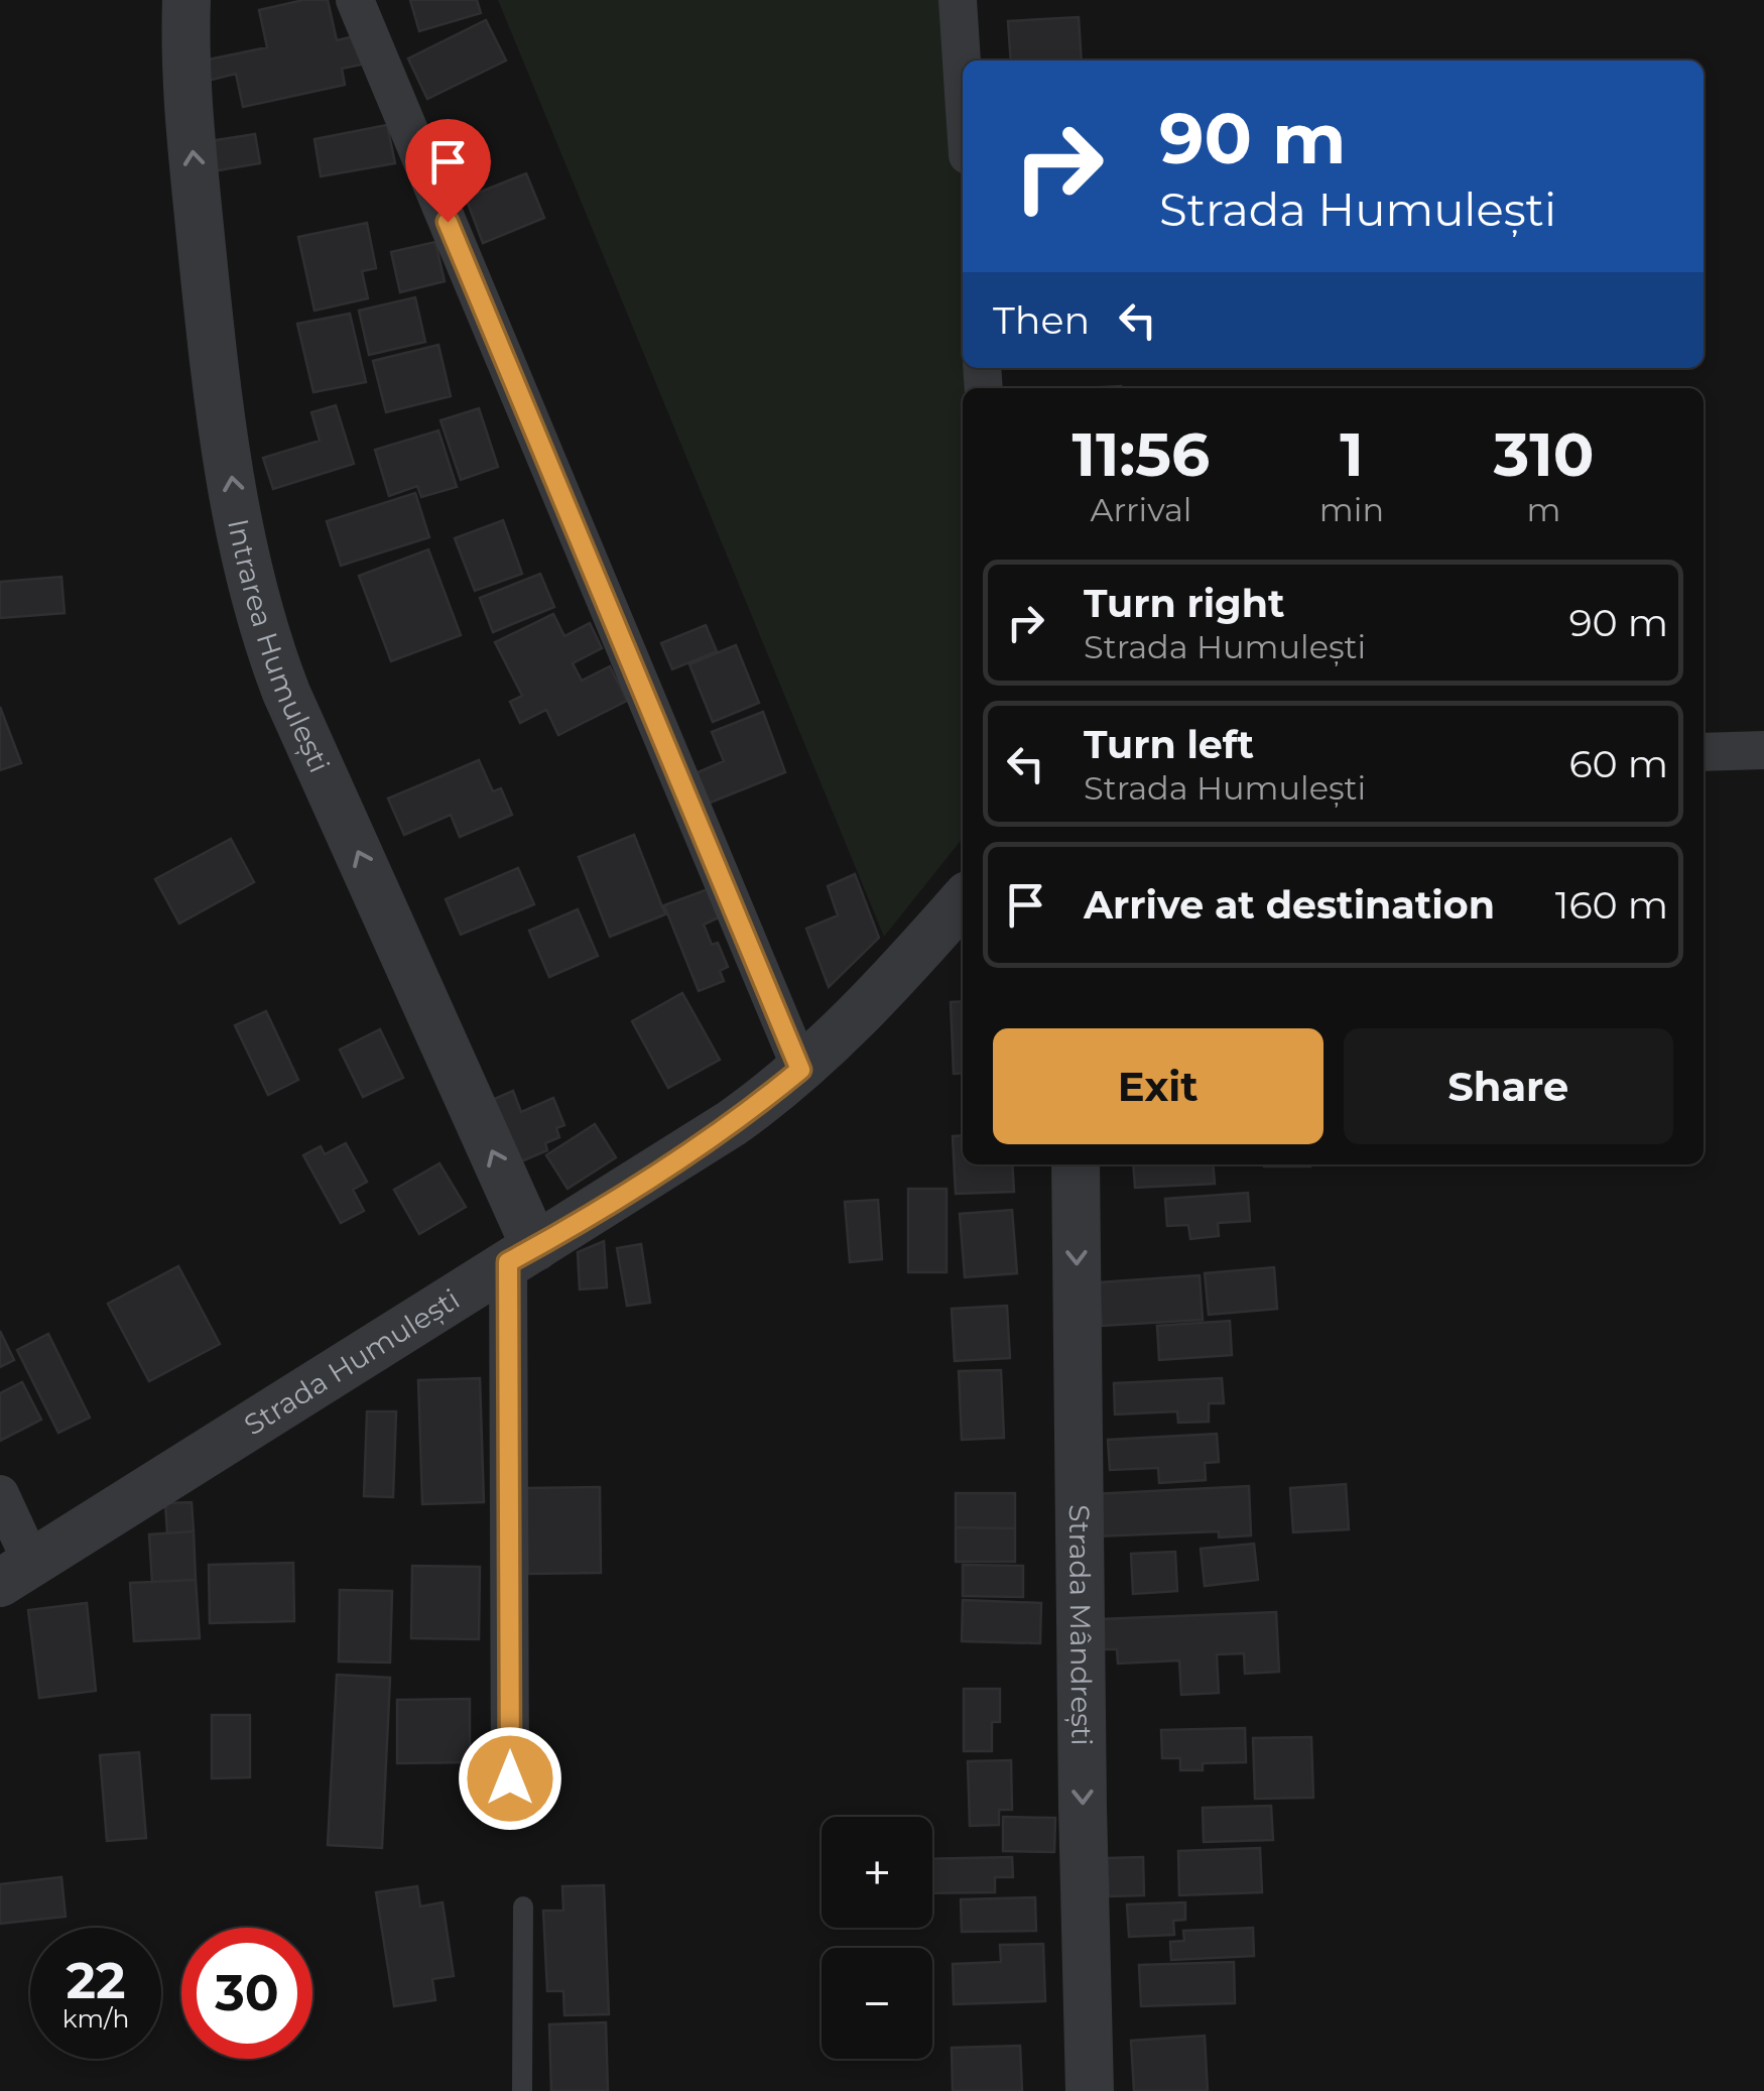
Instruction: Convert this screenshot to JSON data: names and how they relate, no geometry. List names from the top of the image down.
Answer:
{
  "streets": {
    "street": ["Intrarea Humulești", "Strada Humulești", "Strada Mândrești"]
  },
  "crossings": [
    ["Intrarea Humulești", "Strada Humulești"]
  ],
  "one_way": ["Strada Mândrești"],
  "page": {
    "turn": ["90 m", "Strada Humulești"],
    "then": "Then",
    "eta": [
      "11:56",
      "Arrival",
      "1",
      "min",
      "310",
      "m"
    ],
    "list": [
      {
        "name": "Turn right",
        "note": "Strada Humulești",
        "value": "90 m"
      },
      {
        "name": "Turn left",
        "note": "Strada Humulești",
        "value": "60 m"
      },
      {
        "name": "Arrive at destination",
        "value": "160 m"
      }
    ],
    "buttons": ["Exit", "Share"],
    "map_buttons": ["+", "−"],
    "speed": "22 km/h",
    "limit": "30"
  }
}
